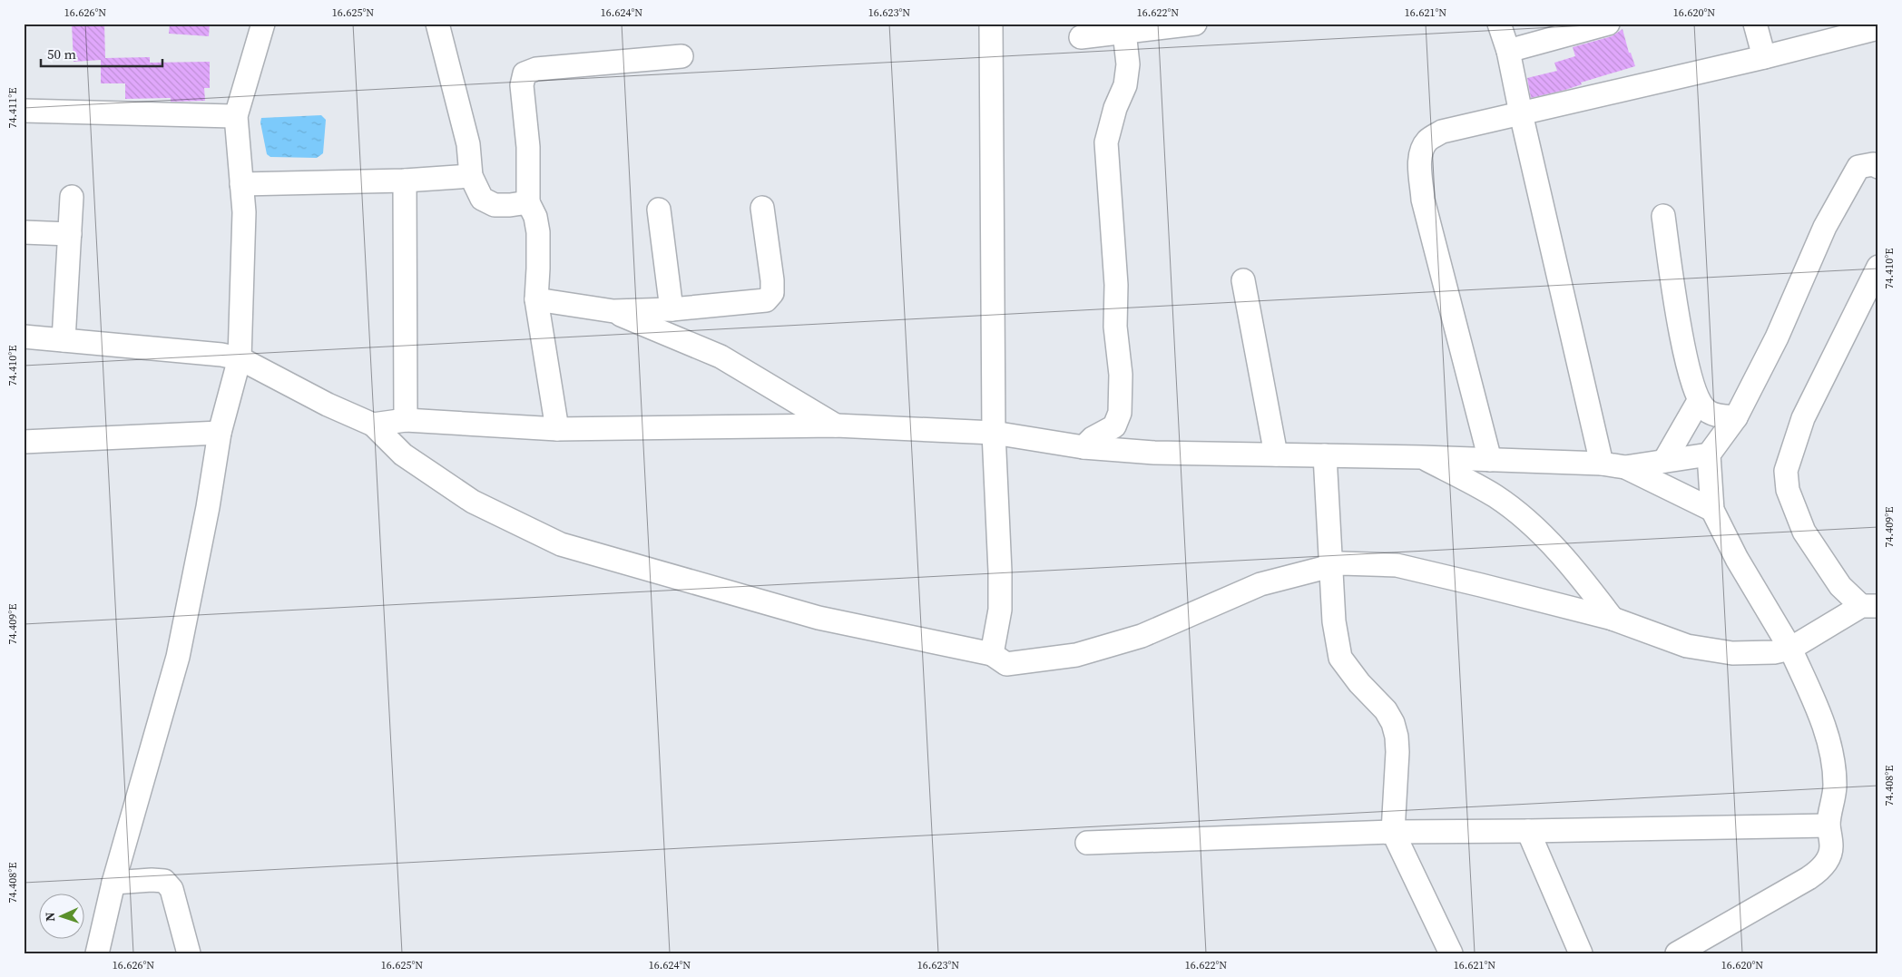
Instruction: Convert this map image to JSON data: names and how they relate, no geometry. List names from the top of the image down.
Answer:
{
  "scale_bar": "50 m",
  "north": "left",
  "coordinates": [
    "16.626°N",
    "16.625°N",
    "16.624°N",
    "16.623°N",
    "16.622°N",
    "16.621°N",
    "16.620°N",
    "74.411°E",
    "74.410°E",
    "74.409°E",
    "74.408°E"
  ]
}
